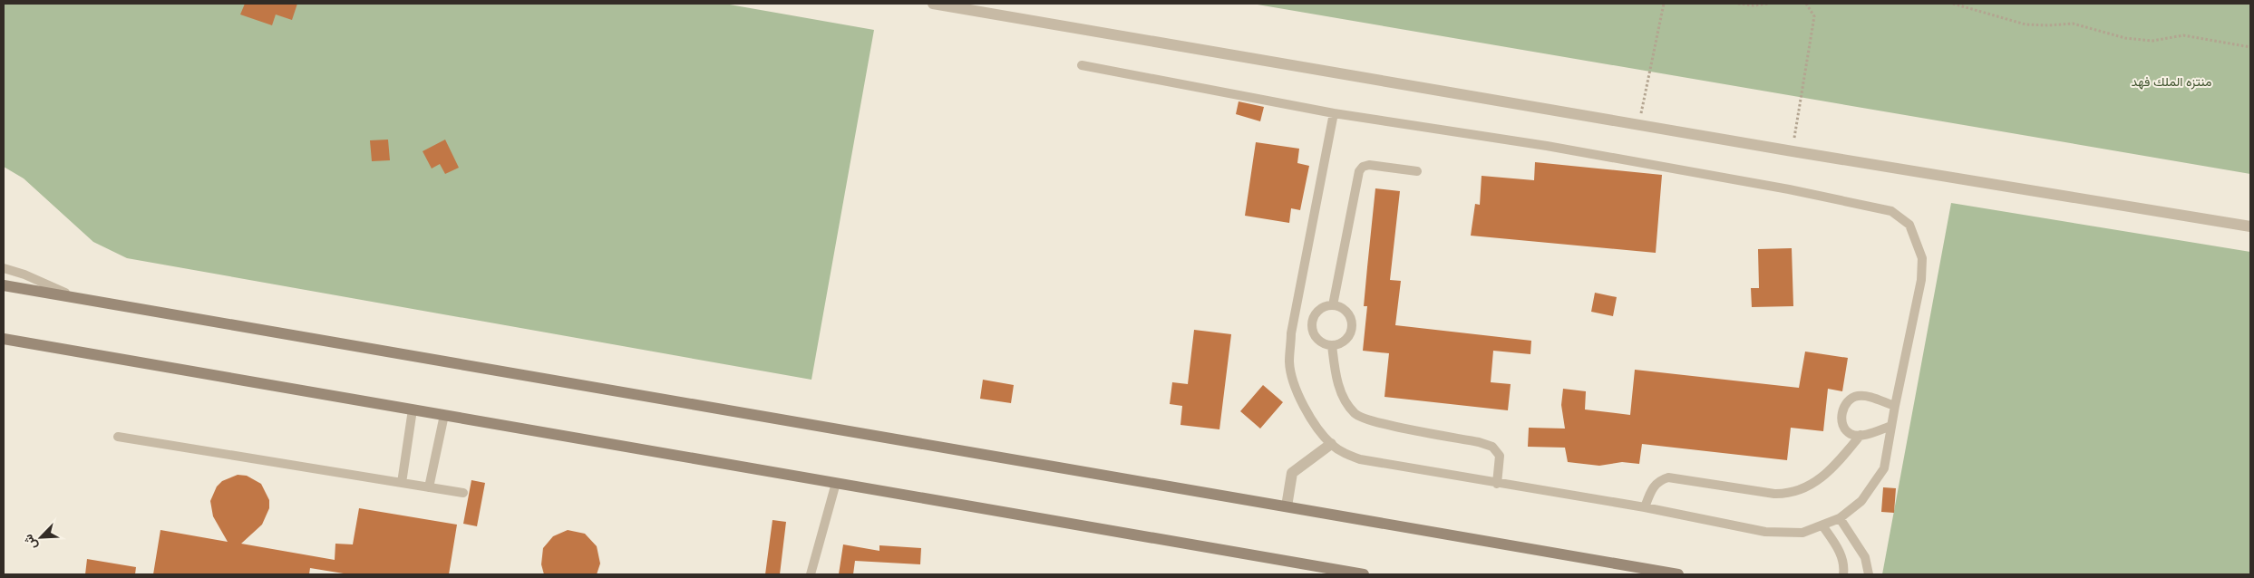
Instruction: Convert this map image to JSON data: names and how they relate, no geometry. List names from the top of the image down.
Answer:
{
  "parks": ["منتزه الملك فهد"],
  "north": "bottom left"
}
